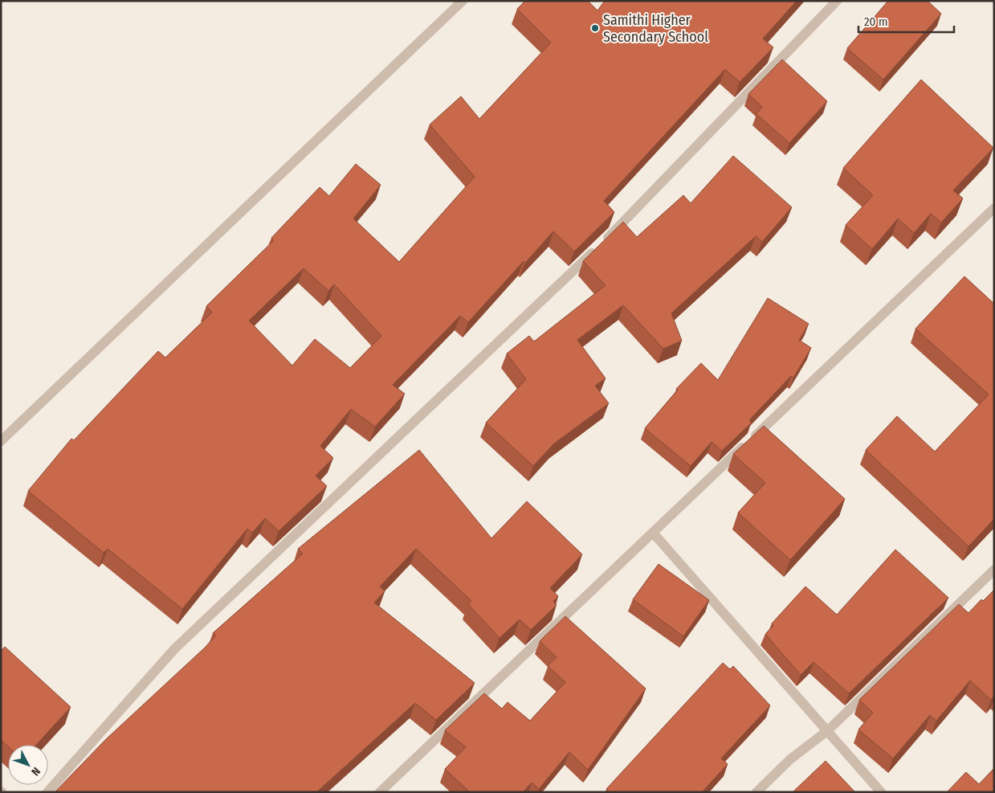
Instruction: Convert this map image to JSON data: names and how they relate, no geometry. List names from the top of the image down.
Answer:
{
  "places": ["Samithi Higher Secondary School"],
  "scale_bar": "20 m",
  "north": "bottom right"
}
